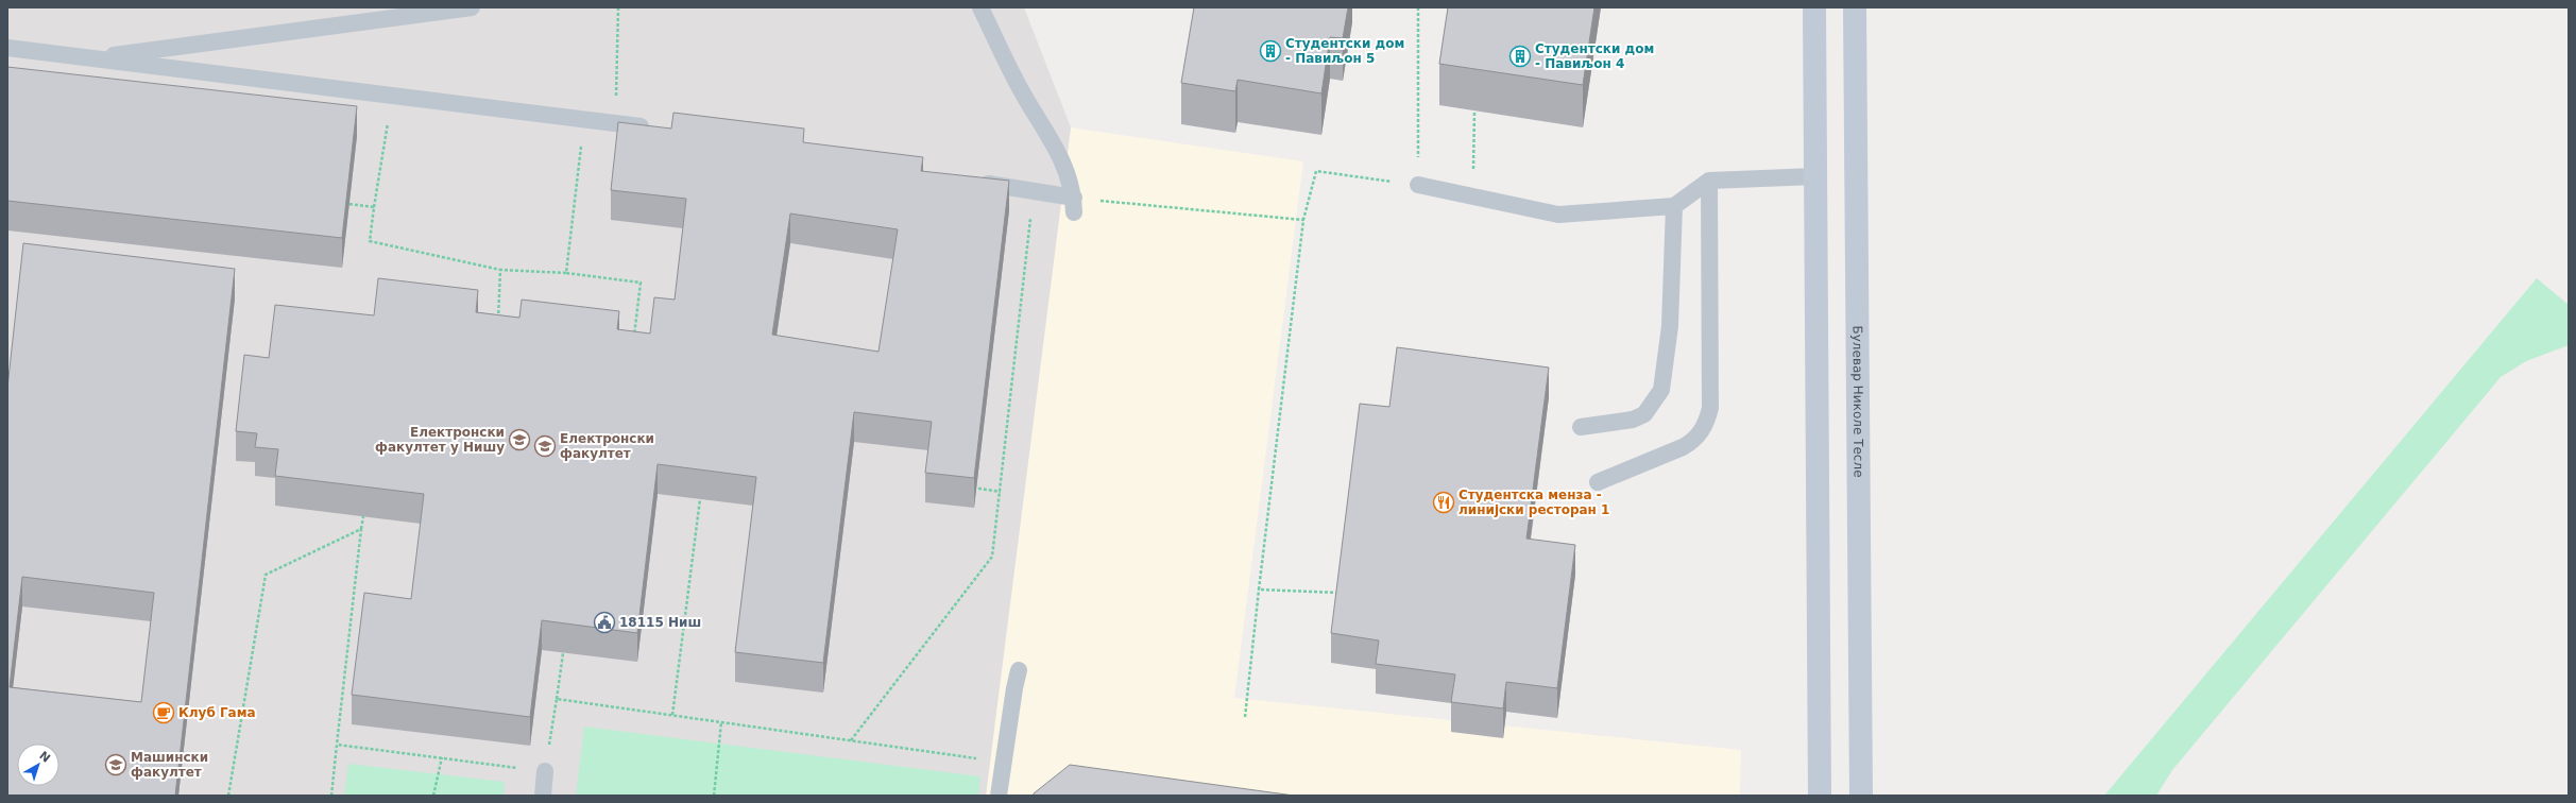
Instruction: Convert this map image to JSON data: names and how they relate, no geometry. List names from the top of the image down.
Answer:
{
  "streets": {
    "main road": ["Булевар Николе Тесле"]
  },
  "places": {
    "building": ["Студентски дом - Павиљон 5", "Студентски дом - Павиљон 4"],
    "school or university": ["Електронски факултет у Нишу", "Електронски факултет", "Машински факултет"],
    "restaurant": ["Студентска менза - линијски ресторан 1"],
    "public building": ["18115 Ниш"],
    "cafe": ["Клуб Гама"]
  },
  "north": "top right"
}
